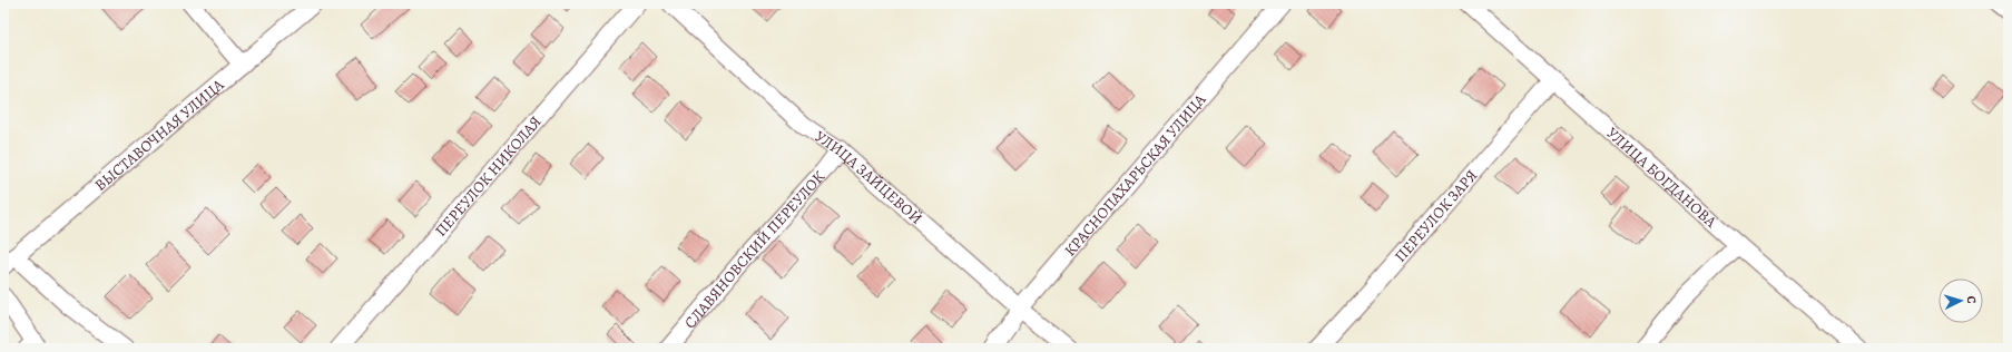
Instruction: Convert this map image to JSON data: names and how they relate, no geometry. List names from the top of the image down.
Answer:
{
  "streets": {
    "street": [
      "ВЫСТАВОЧНАЯ УЛИЦА",
      "КРАСНОПАХАРЬСКАЯ УЛИЦА",
      "ПЕРЕУЛОК НИКОЛАЯ",
      "УЛИЦА БОГДАНОВА",
      "УЛИЦА ЗАЙЦЕВОЙ",
      "ПЕРЕУЛОК ЗАРЯ",
      "СЛАВЯНОВСКИЙ ПЕРЕУЛОК"
    ]
  },
  "crossings": [
    ["КРАСНОПАХАРЬСКАЯ УЛИЦА", "УЛИЦА ЗАЙЦЕВОЙ"],
    ["УЛИЦА БОГДАНОВА", "ПЕРЕУЛОК ЗАРЯ"],
    ["УЛИЦА ЗАЙЦЕВОЙ", "СЛАВЯНОВСКИЙ ПЕРЕУЛОК"]
  ],
  "north": "right"
}
